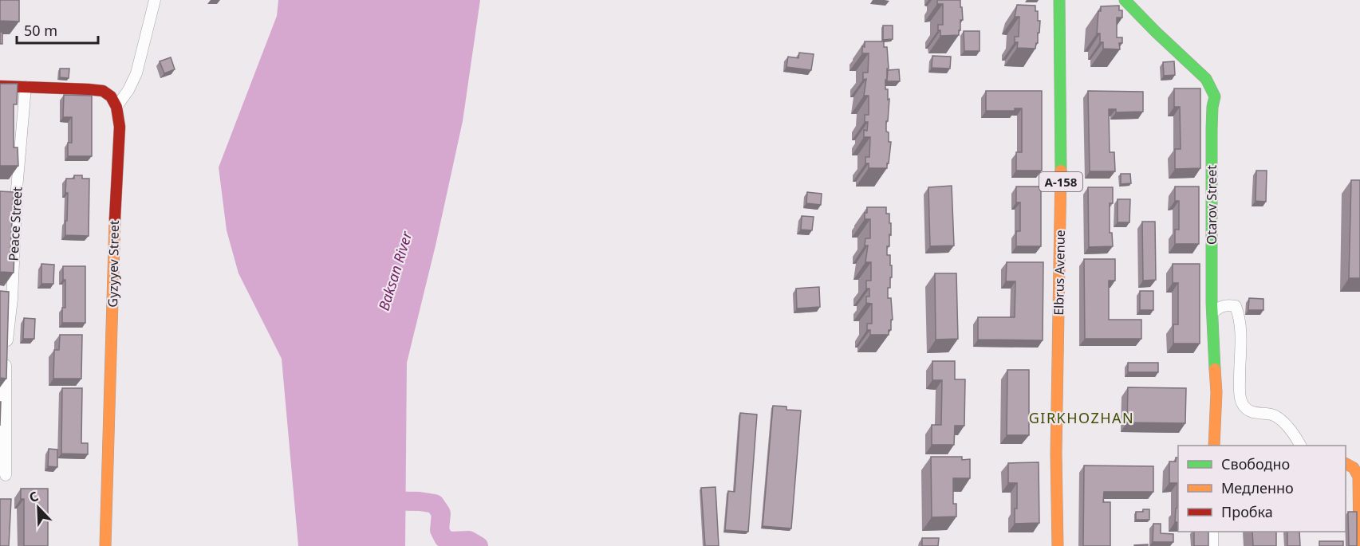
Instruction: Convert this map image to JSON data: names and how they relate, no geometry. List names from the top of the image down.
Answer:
{
  "streets": {
    "street": [
      "А-158",
      "Otarov Street",
      "Peace Street",
      "Gyzyyev Street",
      "Elbrus Avenue"
    ]
  },
  "districts": ["GIRKHOZHAN"],
  "water": ["Baksan River"],
  "legend": ["Свободно", "Медленно", "Пробка"],
  "scale_bar": "50 m",
  "north": "top left"
}
